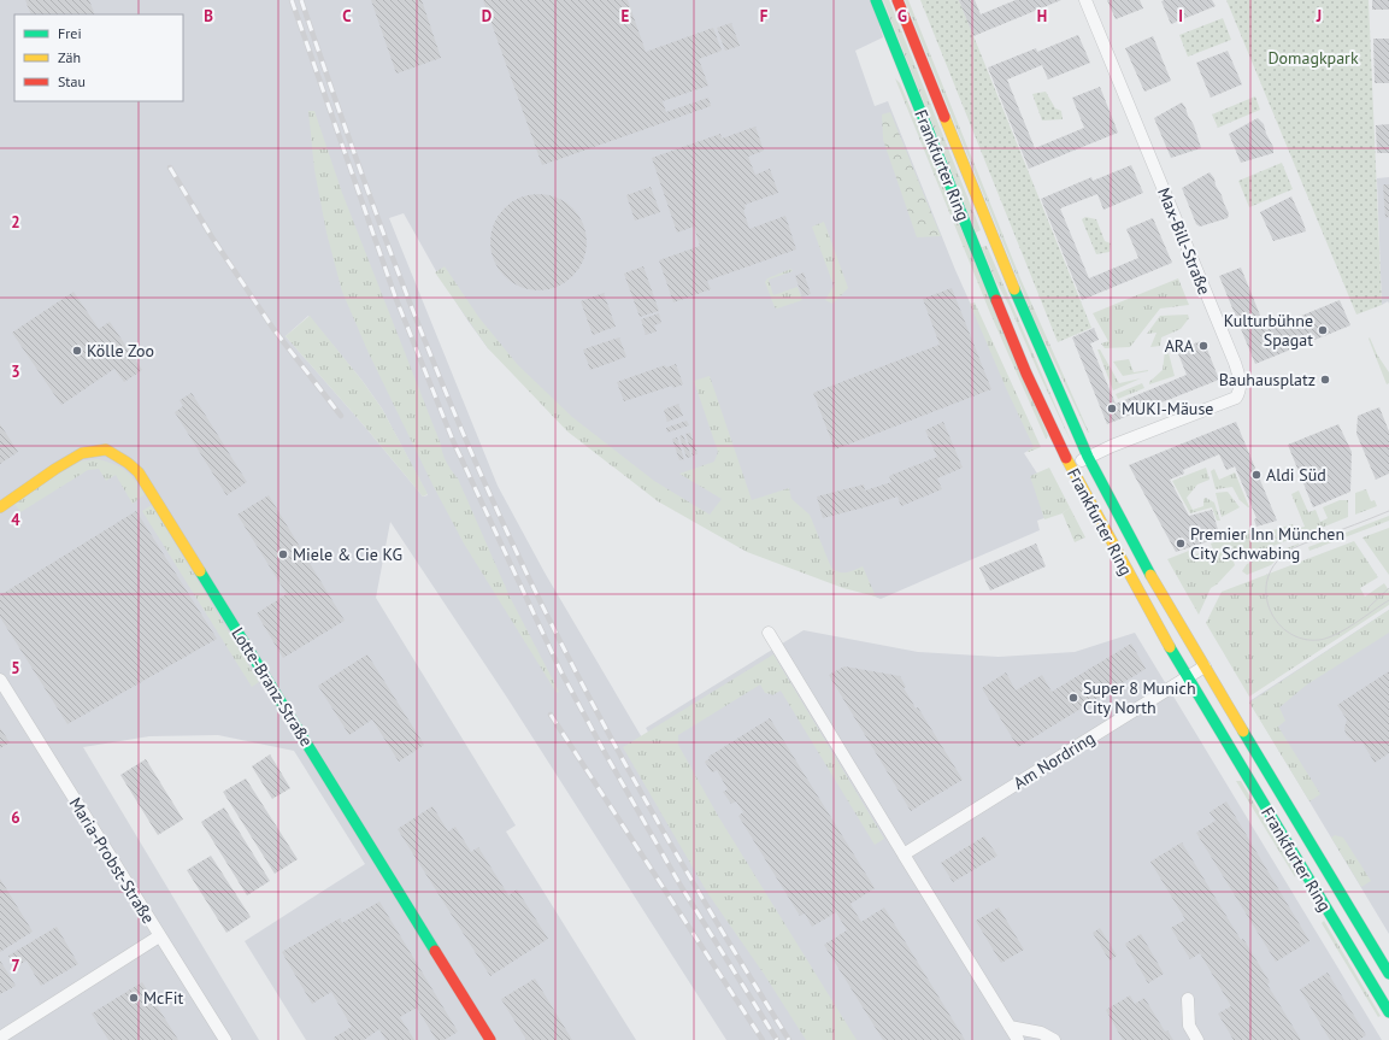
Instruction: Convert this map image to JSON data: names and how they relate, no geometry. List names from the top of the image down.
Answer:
{
  "streets": {
    "main road": ["Frankfurter Ring", "Lotte-Branz-Straße"],
    "street": ["Max-Bill-Straße", "Am Nordring", "Maria-Probst-Straße"]
  },
  "crossings": [
    ["Frankfurter Ring", "Max-Bill-Straße"],
    ["Frankfurter Ring", "Am Nordring"]
  ],
  "parks": ["Domagkpark"],
  "places": [
    "Kulturbühne Spagat",
    "ARA",
    "Kölle Zoo",
    "Bauhausplatz",
    "MUKI-Mäuse",
    "Aldi Süd",
    "Premier Inn München City Schwabing",
    "Miele & Cie KG",
    "Super 8 Munich City North",
    "McFit"
  ],
  "legend": ["Frei", "Zäh", "Stau"],
  "grid": {
    "columns": [
      "B",
      "C",
      "D",
      "E",
      "F",
      "G",
      "H",
      "I",
      "J"
    ],
    "rows": [
      "2",
      "3",
      "4",
      "5",
      "6",
      "7"
    ]
  }
}
